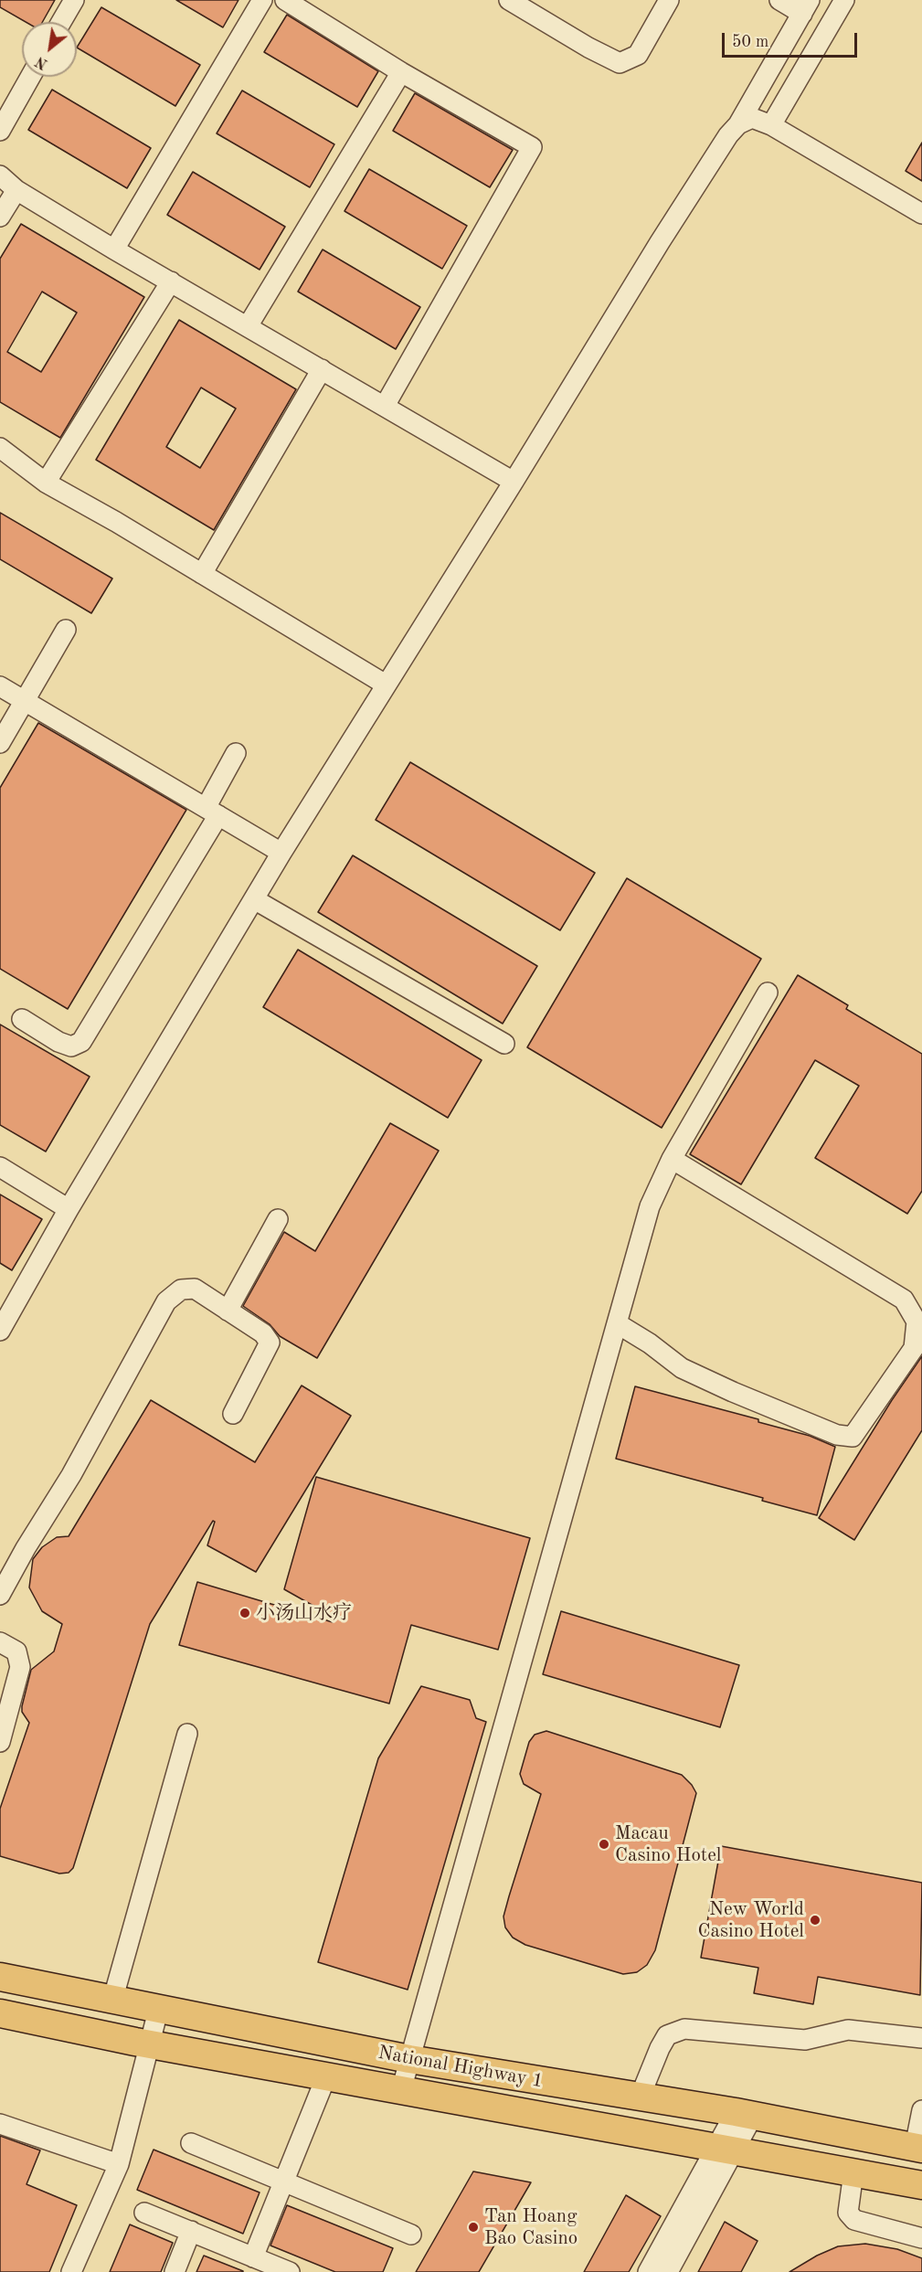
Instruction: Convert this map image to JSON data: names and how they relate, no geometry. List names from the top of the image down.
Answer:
{
  "streets": {
    "highway": ["National Highway 1"]
  },
  "places": [
    "小汤山水疗",
    "Macau Casino Hotel",
    "New World Casino Hotel",
    "Tan Hoang Bao Casino"
  ],
  "scale_bar": "50 m",
  "north": "bottom left"
}
